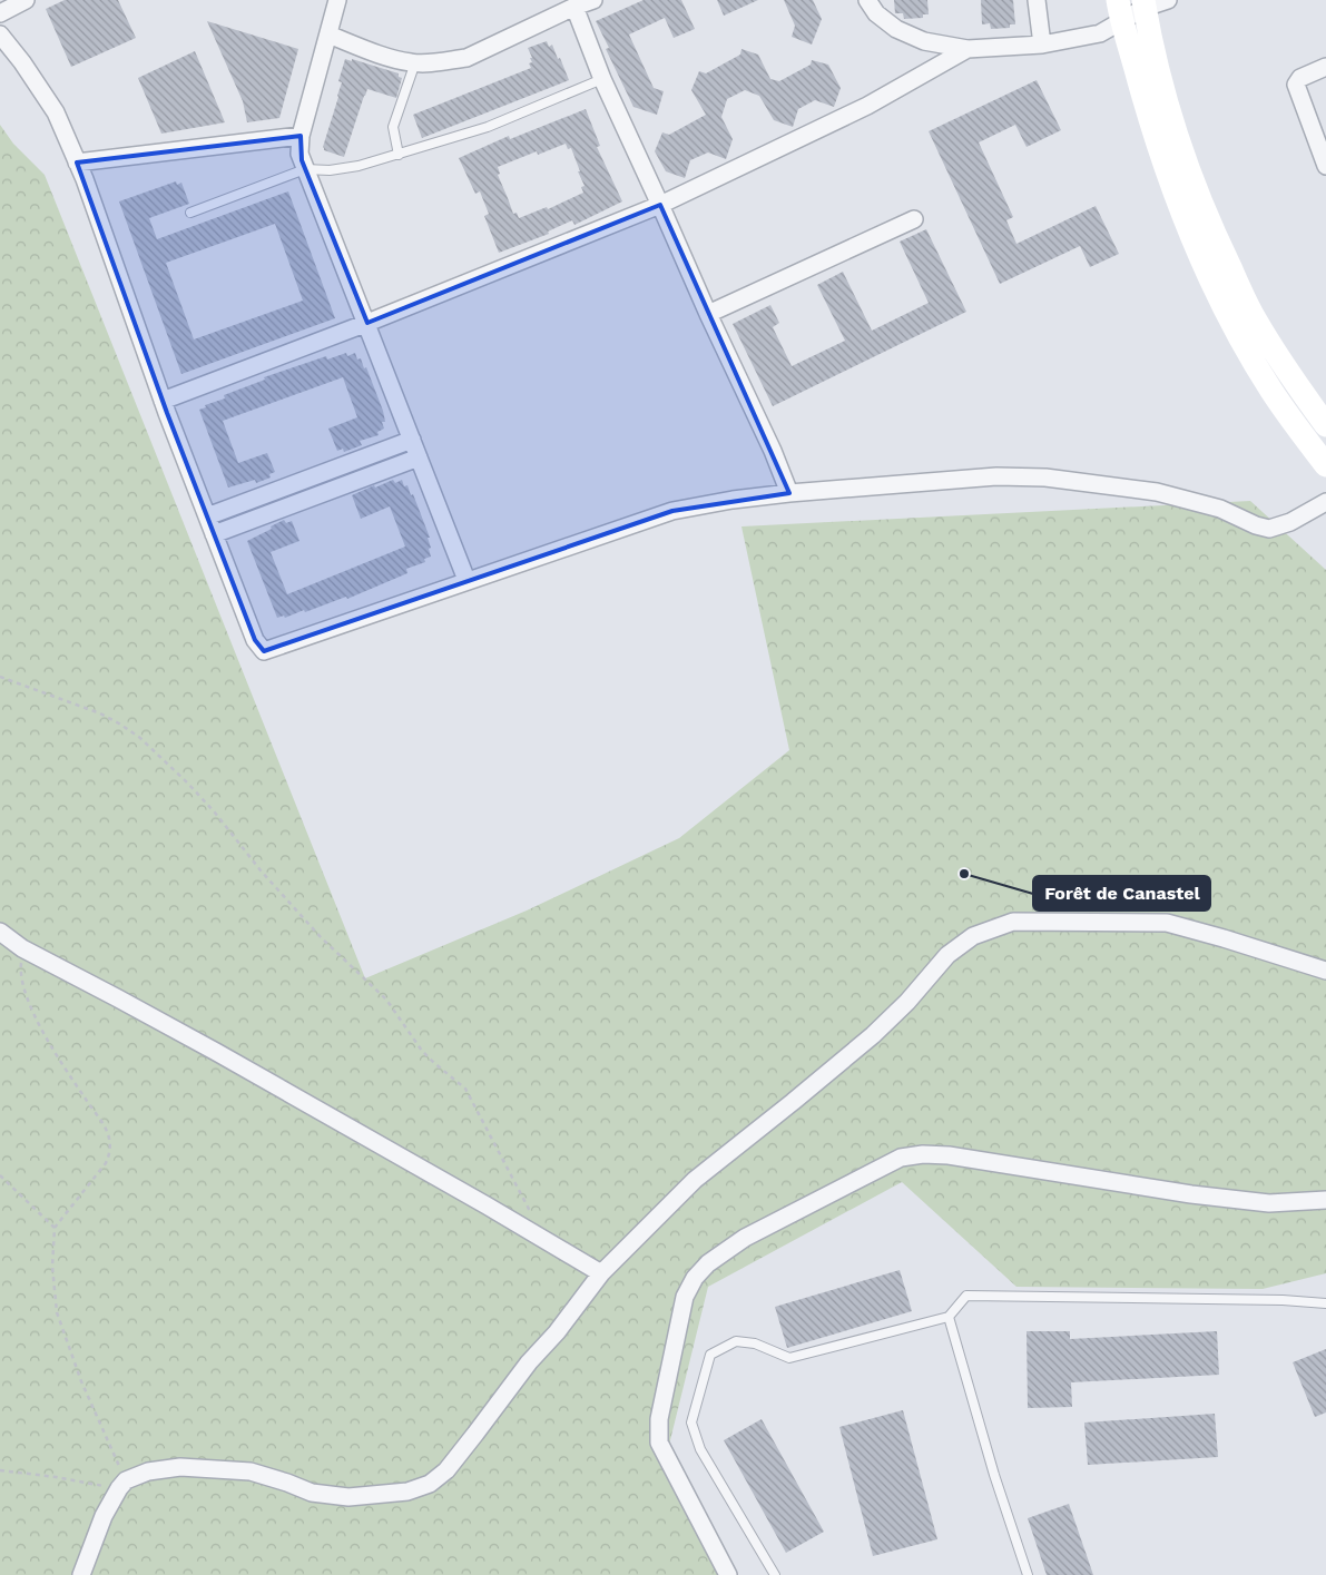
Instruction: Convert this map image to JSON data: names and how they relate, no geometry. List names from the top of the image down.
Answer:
{
  "places": ["Forêt de Canastel"]
}
